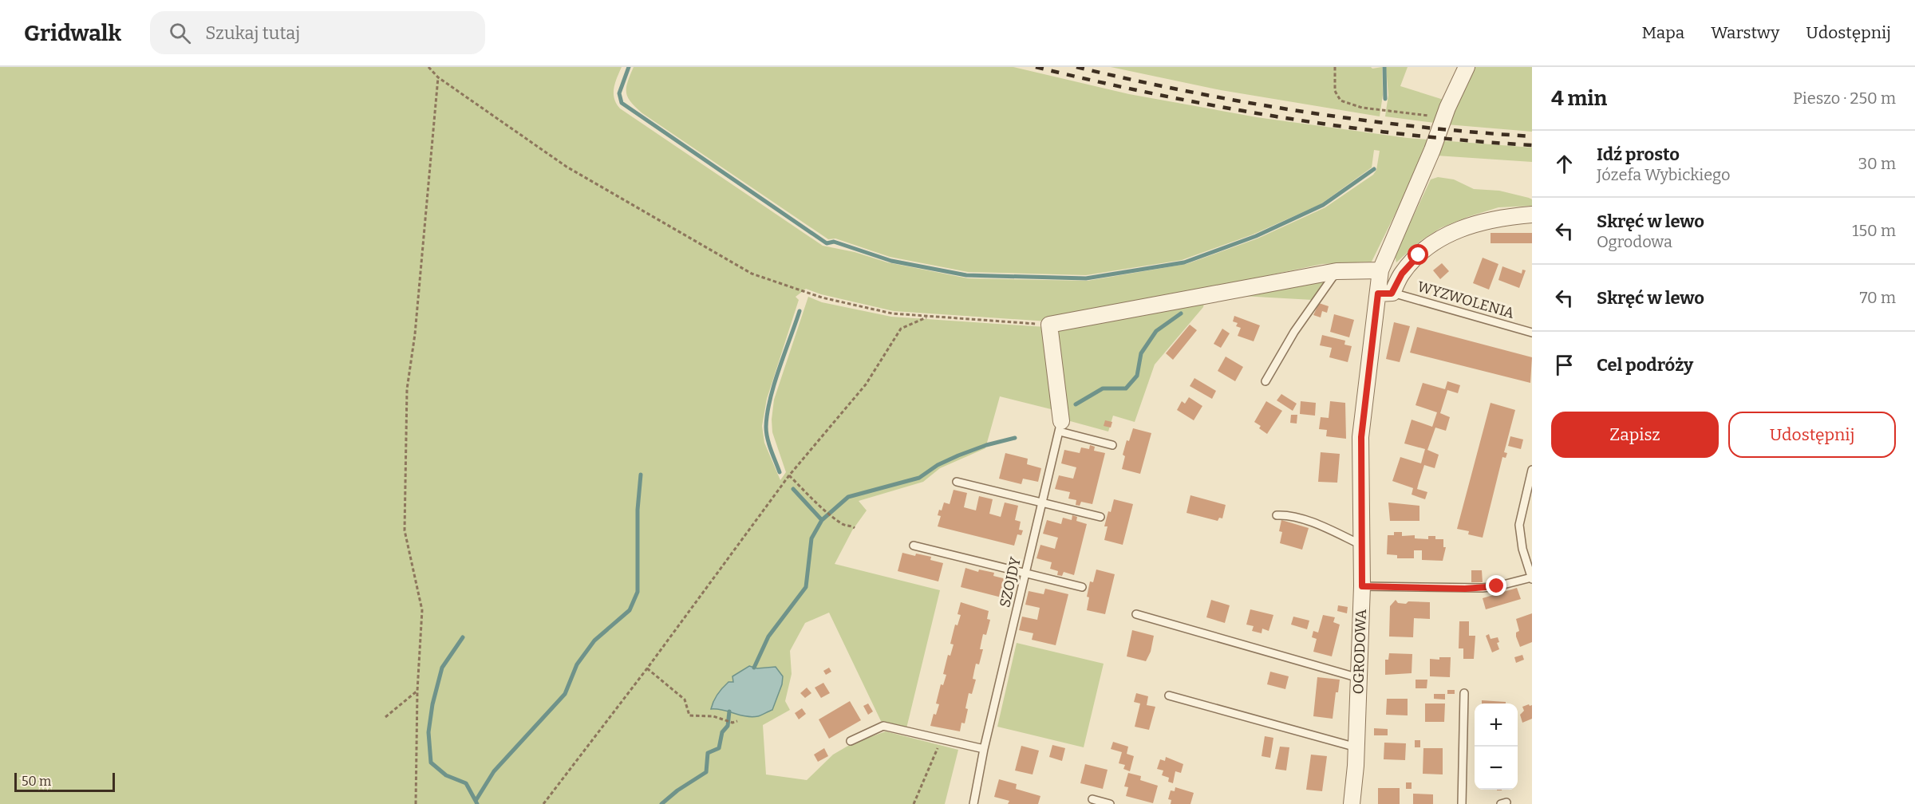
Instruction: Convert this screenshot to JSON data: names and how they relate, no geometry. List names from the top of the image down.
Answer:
{
  "streets": {
    "street": ["OGRODOWA"],
    "lane": ["WYZWOLENIA", "SZOJDY"]
  },
  "crossings": [
    ["WYZWOLENIA", "OGRODOWA"]
  ],
  "scale_bar": "50 m",
  "page": {
    "header": "Gridwalk",
    "search": "Szukaj tutaj",
    "nav": ["Mapa", "Warstwy", "Udostępnij"],
    "heading": ["4 min", "Pieszo · 250 m"],
    "list": [
      ["Idź prosto", "Józefa Wybickiego", "30 m"],
      ["Skręć w lewo", "Ogrodowa", "150 m"],
      ["Skręć w lewo", "70 m"],
      "Cel podróży"
    ],
    "buttons": ["Zapisz", "Udostępnij"],
    "map_buttons": ["+", "−"],
    "scale": "50 m"
  }
}
